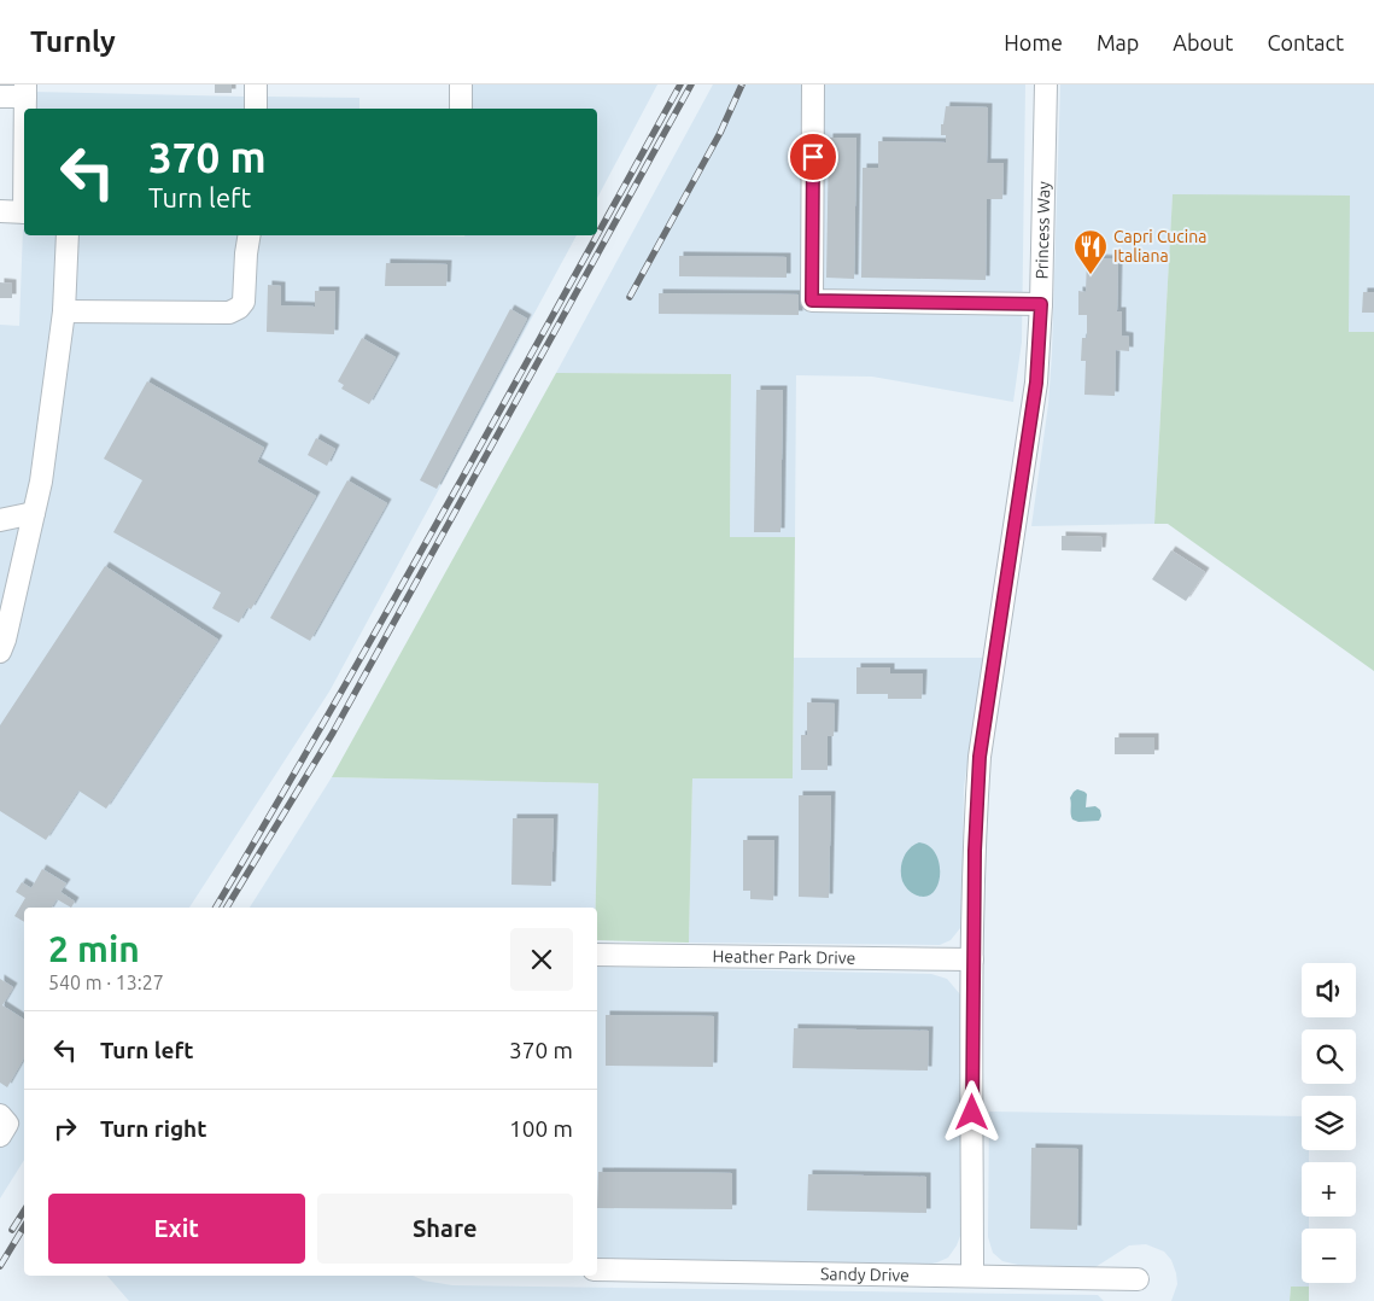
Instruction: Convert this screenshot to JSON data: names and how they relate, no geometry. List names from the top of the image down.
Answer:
{
  "streets": {
    "street": ["Princess Way", "Heather Park Drive", "Sandy Drive"]
  },
  "crossings": [
    ["Princess Way", "Heather Park Drive"],
    ["Princess Way", "Sandy Drive"]
  ],
  "places": {
    "restaurant": ["Capri Cucina Italiana"]
  },
  "page": {
    "header": "Turnly",
    "nav": [
      "Home",
      "Map",
      "About",
      "Contact"
    ],
    "turn": ["370 m", "Turn left"],
    "heading": ["2 min", "540 m · 13:27"],
    "map_buttons": ["+", "−"],
    "list": [
      {
        "name": "Turn left",
        "value": "370 m"
      },
      {
        "name": "Turn right",
        "value": "100 m"
      }
    ],
    "buttons": ["Exit", "Share"]
  }
}
